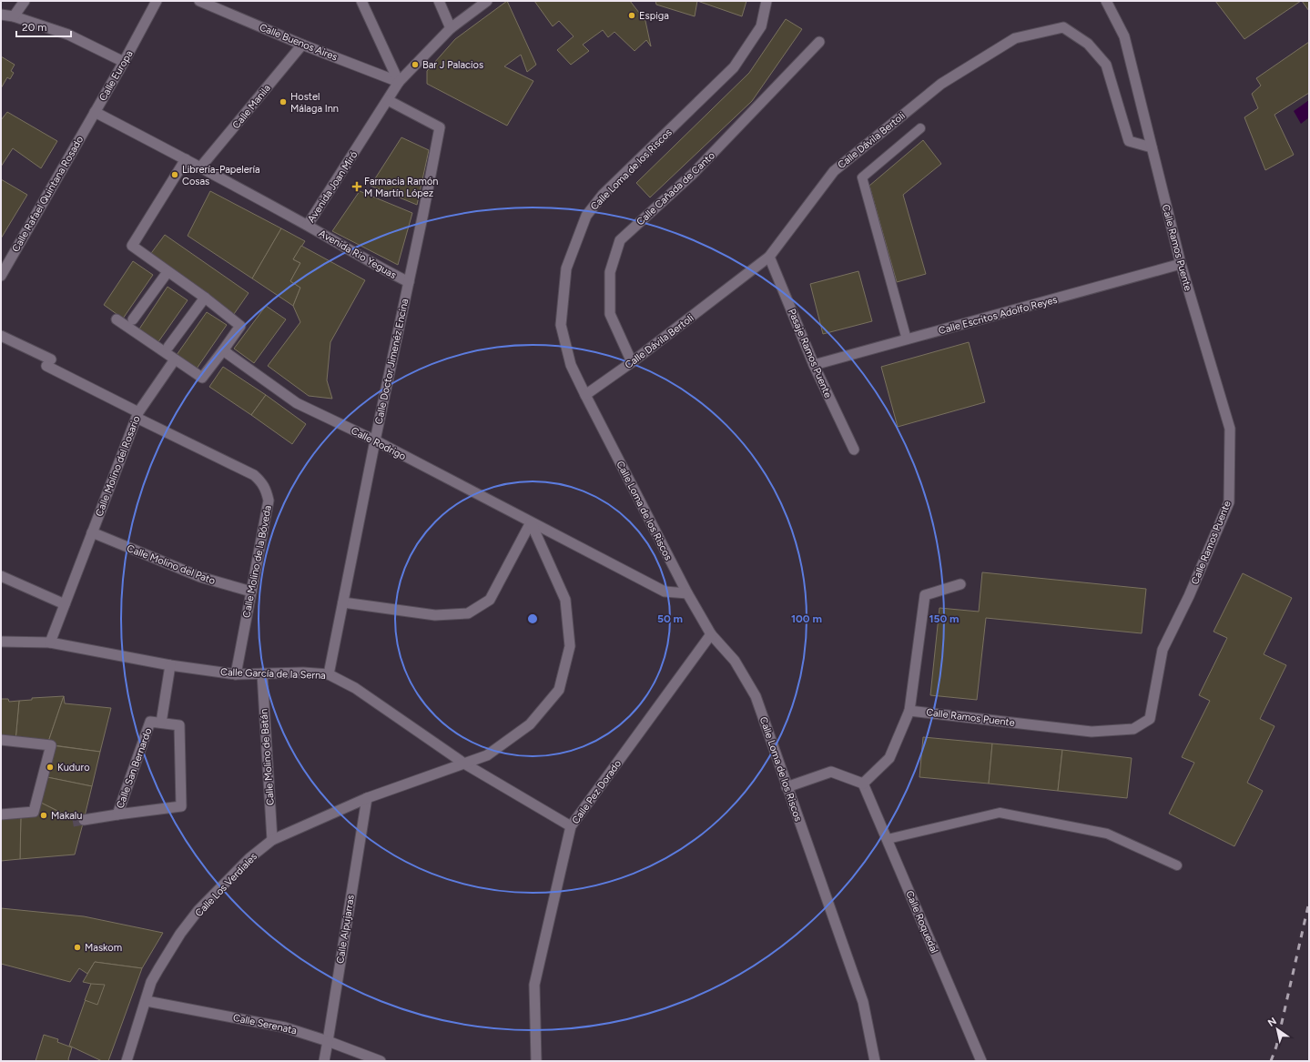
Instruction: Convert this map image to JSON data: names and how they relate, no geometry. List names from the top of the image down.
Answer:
{
  "streets": {
    "street": [
      "Calle Buenos Aires",
      "Calle Europa",
      "Calle Manila",
      "Calle Dávila Bertoli",
      "Calle Loma de los Riscos",
      "Avenida Joan Miró",
      "Calle Cañada de Canto",
      "Calle Rafael Quintana Rosado",
      "Calle Ramos Puente",
      "Avenida Rio Yeguas",
      "Calle Escritos Adolfo Reyes",
      "Pasaje Ramos Puente",
      "Calle Doctor Jimenéz Encina",
      "Calle Rodrigo",
      "Calle Molino del Rosario",
      "Calle Molino de la Bóveda",
      "Calle Molino del Pato",
      "Calle García de la Serna",
      "Calle Molino de Batán",
      "Calle San Bernardo",
      "Calle Pez Dorado",
      "Calle Los Verdiales",
      "Calle Roquedal",
      "Calle Alpujarras",
      "Calle Serenata"
    ]
  },
  "crossings": [
    ["Calle Buenos Aires", "Calle Manila"],
    ["Calle Buenos Aires", "Avenida Joan Miró"],
    ["Calle Europa", "Avenida Joan Miró"],
    ["Calle Europa", "Calle Rafael Quintana Rosado"],
    ["Calle Manila", "Avenida Joan Miró"],
    ["Calle Dávila Bertoli", "Calle Loma de los Riscos"],
    ["Calle Dávila Bertoli", "Calle Cañada de Canto"],
    ["Calle Dávila Bertoli", "Calle Ramos Puente"],
    ["Calle Dávila Bertoli", "Pasaje Ramos Puente"],
    ["Calle Loma de los Riscos", "Calle Rodrigo"],
    ["Calle Loma de los Riscos", "Calle Pez Dorado"],
    ["Avenida Joan Miró", "Calle Rafael Quintana Rosado"],
    ["Avenida Joan Miró", "Avenida Rio Yeguas"],
    ["Avenida Joan Miró", "Calle Doctor Jimenéz Encina"],
    ["Calle Ramos Puente", "Calle Escritos Adolfo Reyes"],
    ["Avenida Rio Yeguas", "Calle Doctor Jimenéz Encina"],
    ["Calle Escritos Adolfo Reyes", "Pasaje Ramos Puente"],
    ["Calle Doctor Jimenéz Encina", "Calle Rodrigo"],
    ["Calle Doctor Jimenéz Encina", "Calle García de la Serna"],
    ["Calle Rodrigo", "Calle Los Verdiales"],
    ["Calle Molino del Rosario", "Calle Molino de la Bóveda"],
    ["Calle Molino del Rosario", "Calle Molino del Pato"],
    ["Calle Molino del Rosario", "Calle García de la Serna"],
    ["Calle Molino de la Bóveda", "Calle Molino del Pato"],
    ["Calle Molino de la Bóveda", "Calle García de la Serna"],
    ["Calle García de la Serna", "Calle Molino de Batán"],
    ["Calle García de la Serna", "Calle San Bernardo"],
    ["Calle García de la Serna", "Calle Pez Dorado"],
    ["Calle García de la Serna", "Calle Los Verdiales"],
    ["Calle Molino de Batán", "Calle Los Verdiales"],
    ["Calle Los Verdiales", "Calle Alpujarras"],
    ["Calle Los Verdiales", "Calle Serenata"],
    ["Calle Alpujarras", "Calle Serenata"]
  ],
  "places": {
    "other": [
      "Espiga",
      "Bar J Palacios",
      "Hostel Málaga Inn",
      "Librería-Papelería Cosas",
      "Kuduro",
      "Makalu",
      "Maskom"
    ],
    "health": ["Farmacia Ramón M Martín López"]
  },
  "scale_bar": "20 m",
  "north": "top left",
  "rings": ["50 m", "100 m", "150 m"]
}
